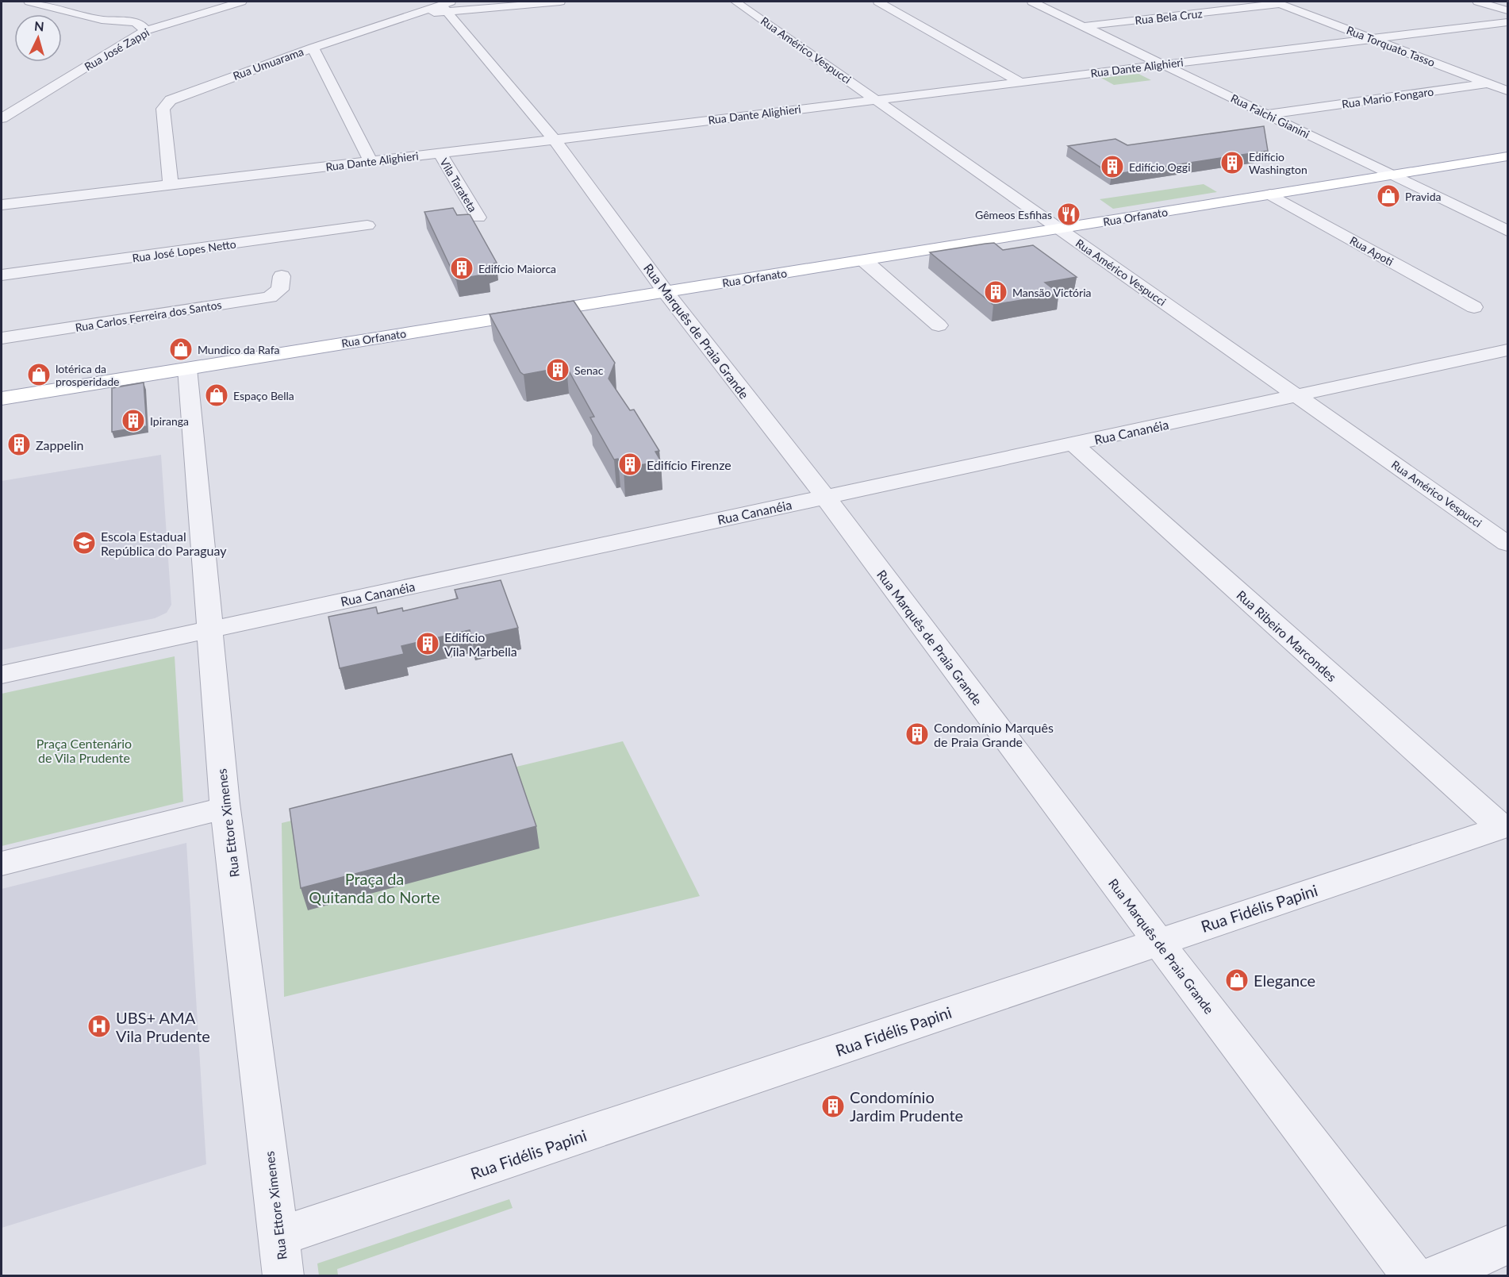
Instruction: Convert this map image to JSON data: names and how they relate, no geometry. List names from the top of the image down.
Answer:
{
  "streets": {
    "main road": ["Rua Orfanato"],
    "street": [
      "Rua Bela Cruz",
      "Rua Torquato Tasso",
      "Rua José Zappi",
      "Rua Américo Vespucci",
      "Rua Umuarama",
      "Rua Dante Alighieri",
      "Rua Mario Fongaro",
      "Rua Falchi Gianini",
      "Vila Tarateta",
      "Rua José Lopes Netto",
      "Rua Apoti",
      "Rua Carlos Ferreira dos Santos",
      "Rua Marquês de Praia Grande",
      "Rua Cananéia",
      "Rua Ribeiro Marcondes",
      "Rua Ettore Ximenes",
      "Rua Fidélis Papini"
    ]
  },
  "crossings": [
    ["Rua Bela Cruz", "Rua Torquato Tasso"],
    ["Rua Bela Cruz", "Rua Falchi Gianini"],
    ["Rua Torquato Tasso", "Rua Dante Alighieri"],
    ["Rua Torquato Tasso", "Rua Mario Fongaro"],
    ["Rua Américo Vespucci", "Rua Dante Alighieri"],
    ["Rua Américo Vespucci", "Rua Orfanato"],
    ["Rua Américo Vespucci", "Rua Cananéia"],
    ["Rua Umuarama", "Rua Dante Alighieri"],
    ["Rua Umuarama", "Rua Marquês de Praia Grande"],
    ["Rua Dante Alighieri", "Rua Falchi Gianini"],
    ["Rua Dante Alighieri", "Vila Tarateta"],
    ["Rua Dante Alighieri", "Rua Marquês de Praia Grande"],
    ["Rua Mario Fongaro", "Rua Falchi Gianini"],
    ["Rua Falchi Gianini", "Rua Orfanato"],
    ["Rua Orfanato", "Rua Apoti"],
    ["Rua Orfanato", "Rua Marquês de Praia Grande"],
    ["Rua Orfanato", "Rua Ettore Ximenes"],
    ["Rua Marquês de Praia Grande", "Rua Cananéia"],
    ["Rua Marquês de Praia Grande", "Rua Fidélis Papini"],
    ["Rua Cananéia", "Rua Ribeiro Marcondes"],
    ["Rua Cananéia", "Rua Ettore Ximenes"],
    ["Rua Ribeiro Marcondes", "Rua Fidélis Papini"],
    ["Rua Ettore Ximenes", "Rua Fidélis Papini"]
  ],
  "parks": ["Praça Centenário de Vila Prudente", "Praça da Quitanda do Norte"],
  "places": {
    "building": [
      "Edifício Washington",
      "Edifício Oggi",
      "Edifício Maiorca",
      "Mansão Victória",
      "Senac",
      "Ipiranga",
      "Zappelin",
      "Edifício Firenze",
      "Edifício Vila Marbella",
      "Condomínio Marquês de Praia Grande",
      "Condomínio Jardim Prudente"
    ],
    "shop": [
      "Pravida",
      "Mundico da Rafa",
      "lotérica da prosperidade",
      "Espaço Bella",
      "Elegance"
    ],
    "restaurant": ["Gêmeos Esfihas"],
    "school or university": ["Escola Estadual República do Paraguay"],
    "hospital": ["UBS+ AMA Vila Prudente"]
  },
  "north": "top"
}
